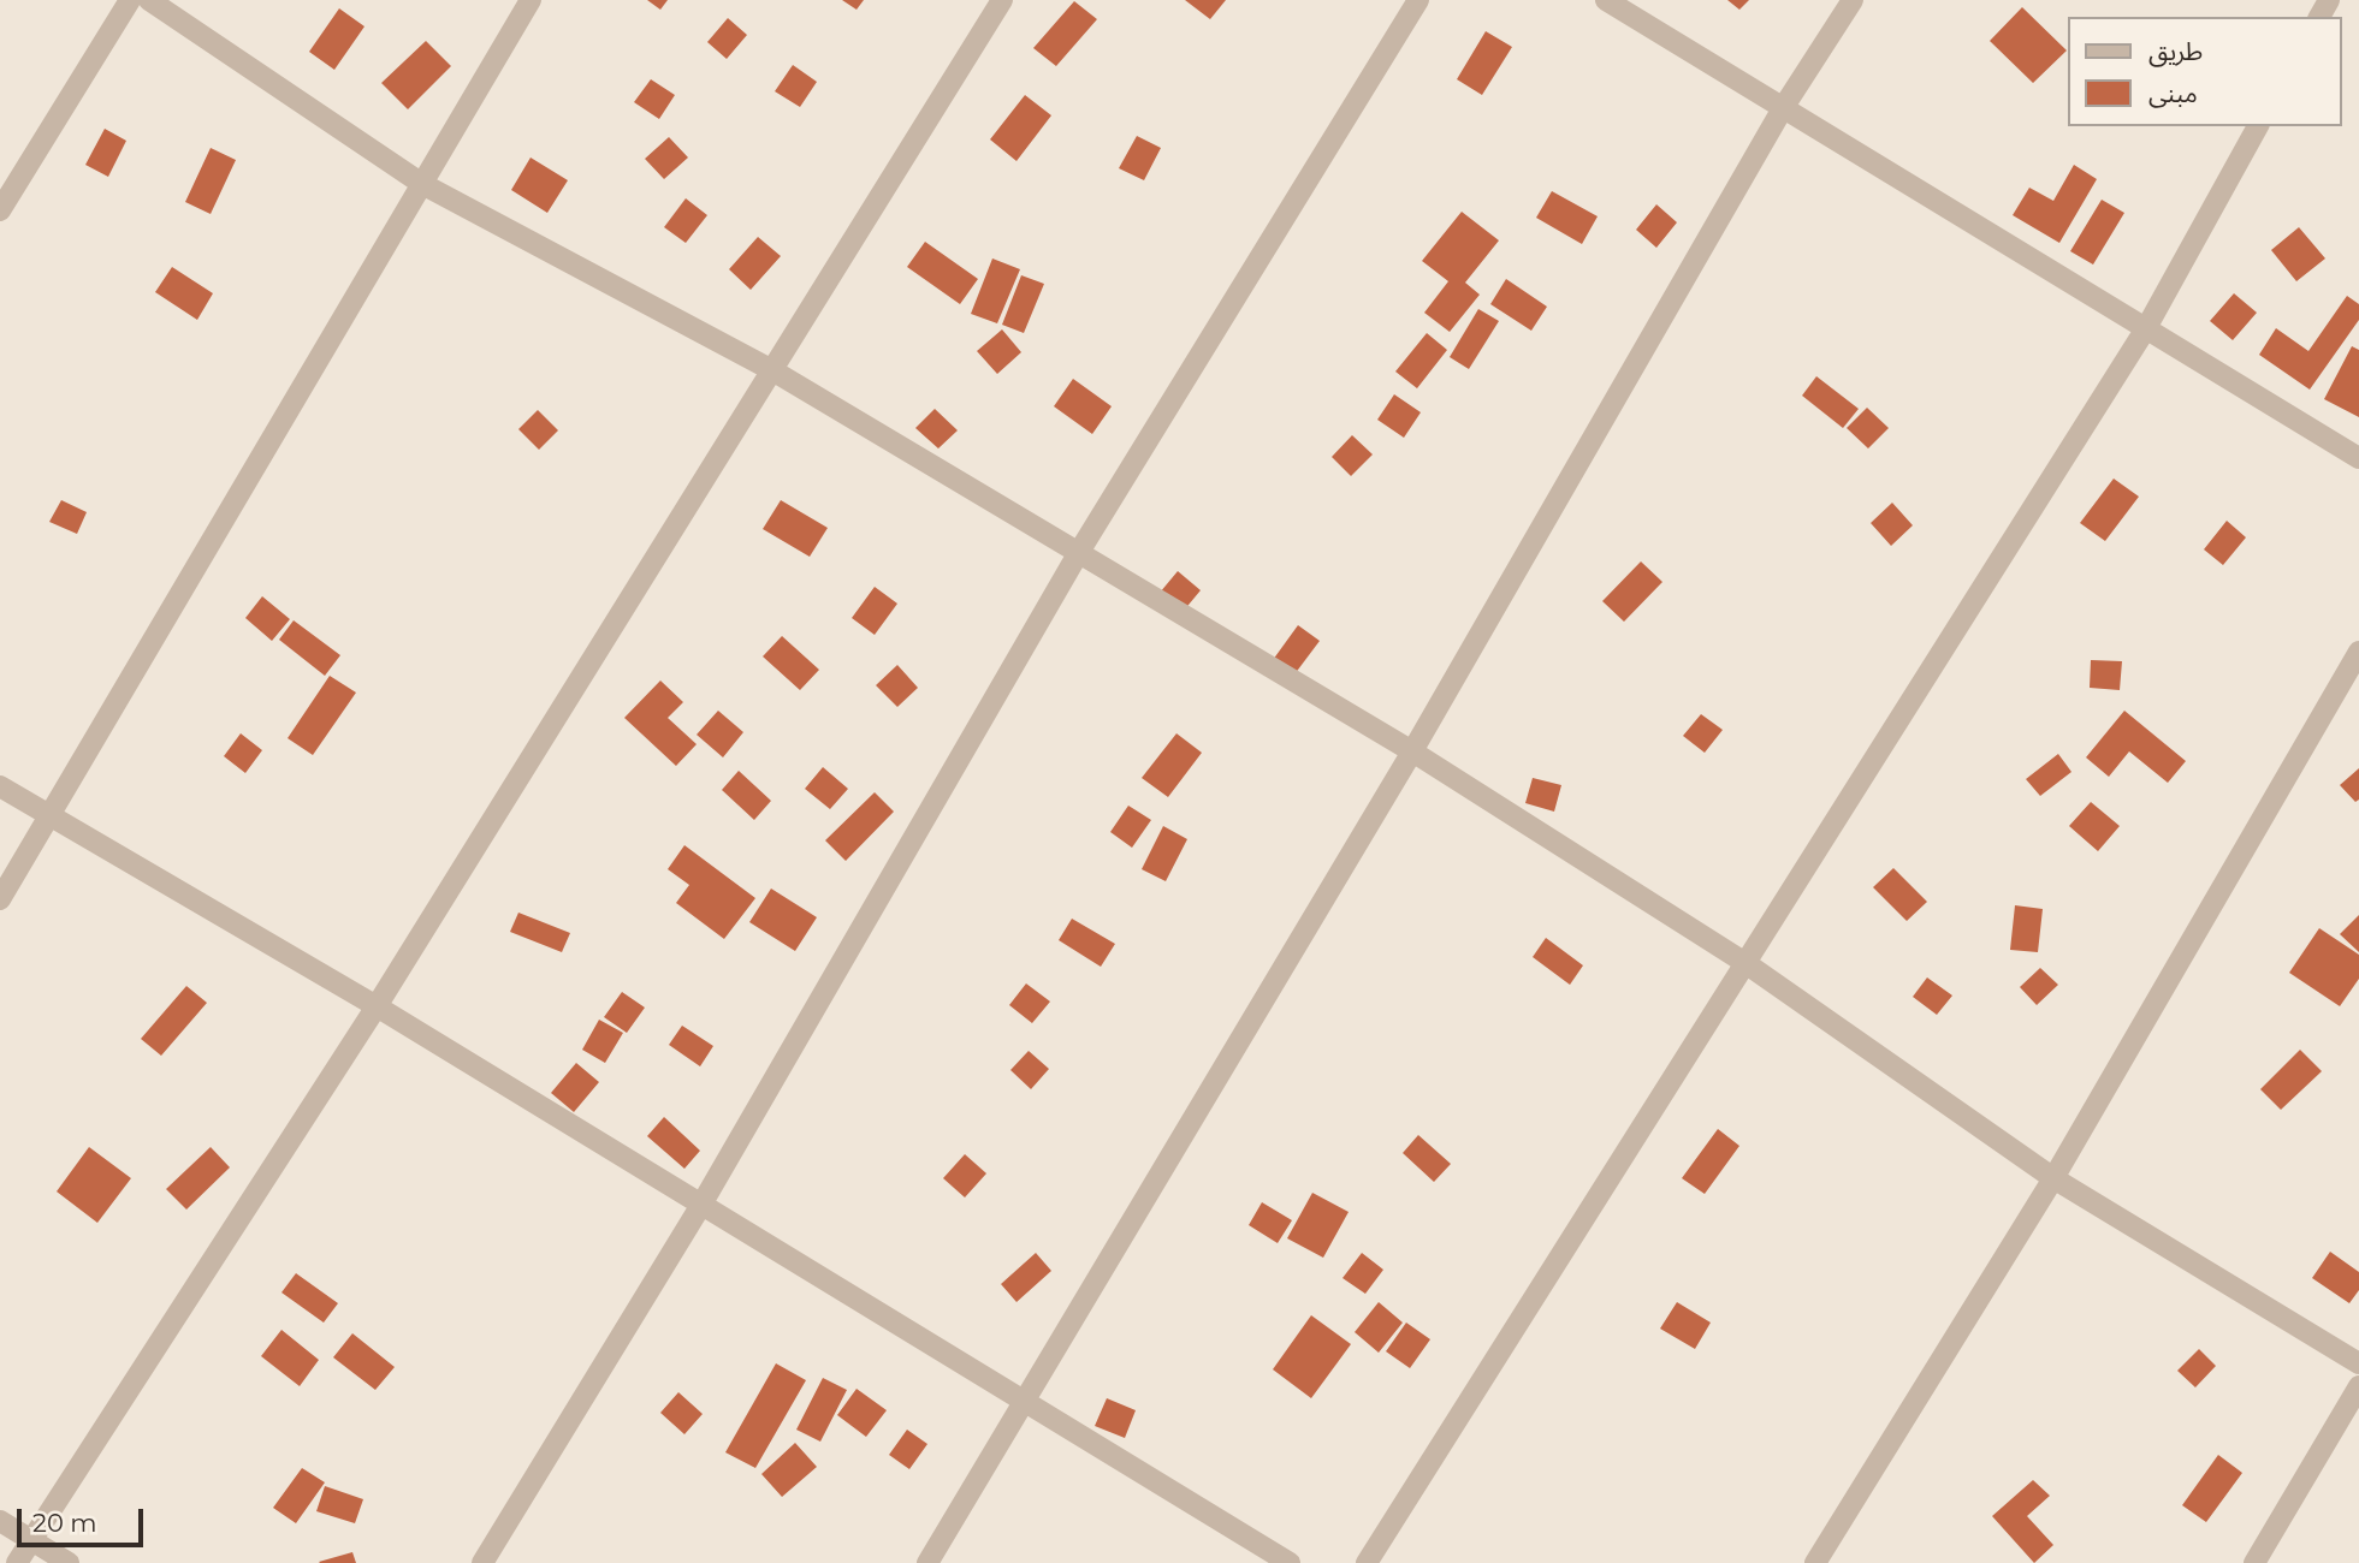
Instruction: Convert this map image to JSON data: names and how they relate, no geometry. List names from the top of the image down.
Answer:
{
  "legend": ["طريق", "مبنى"],
  "scale_bar": "20 m"
}
